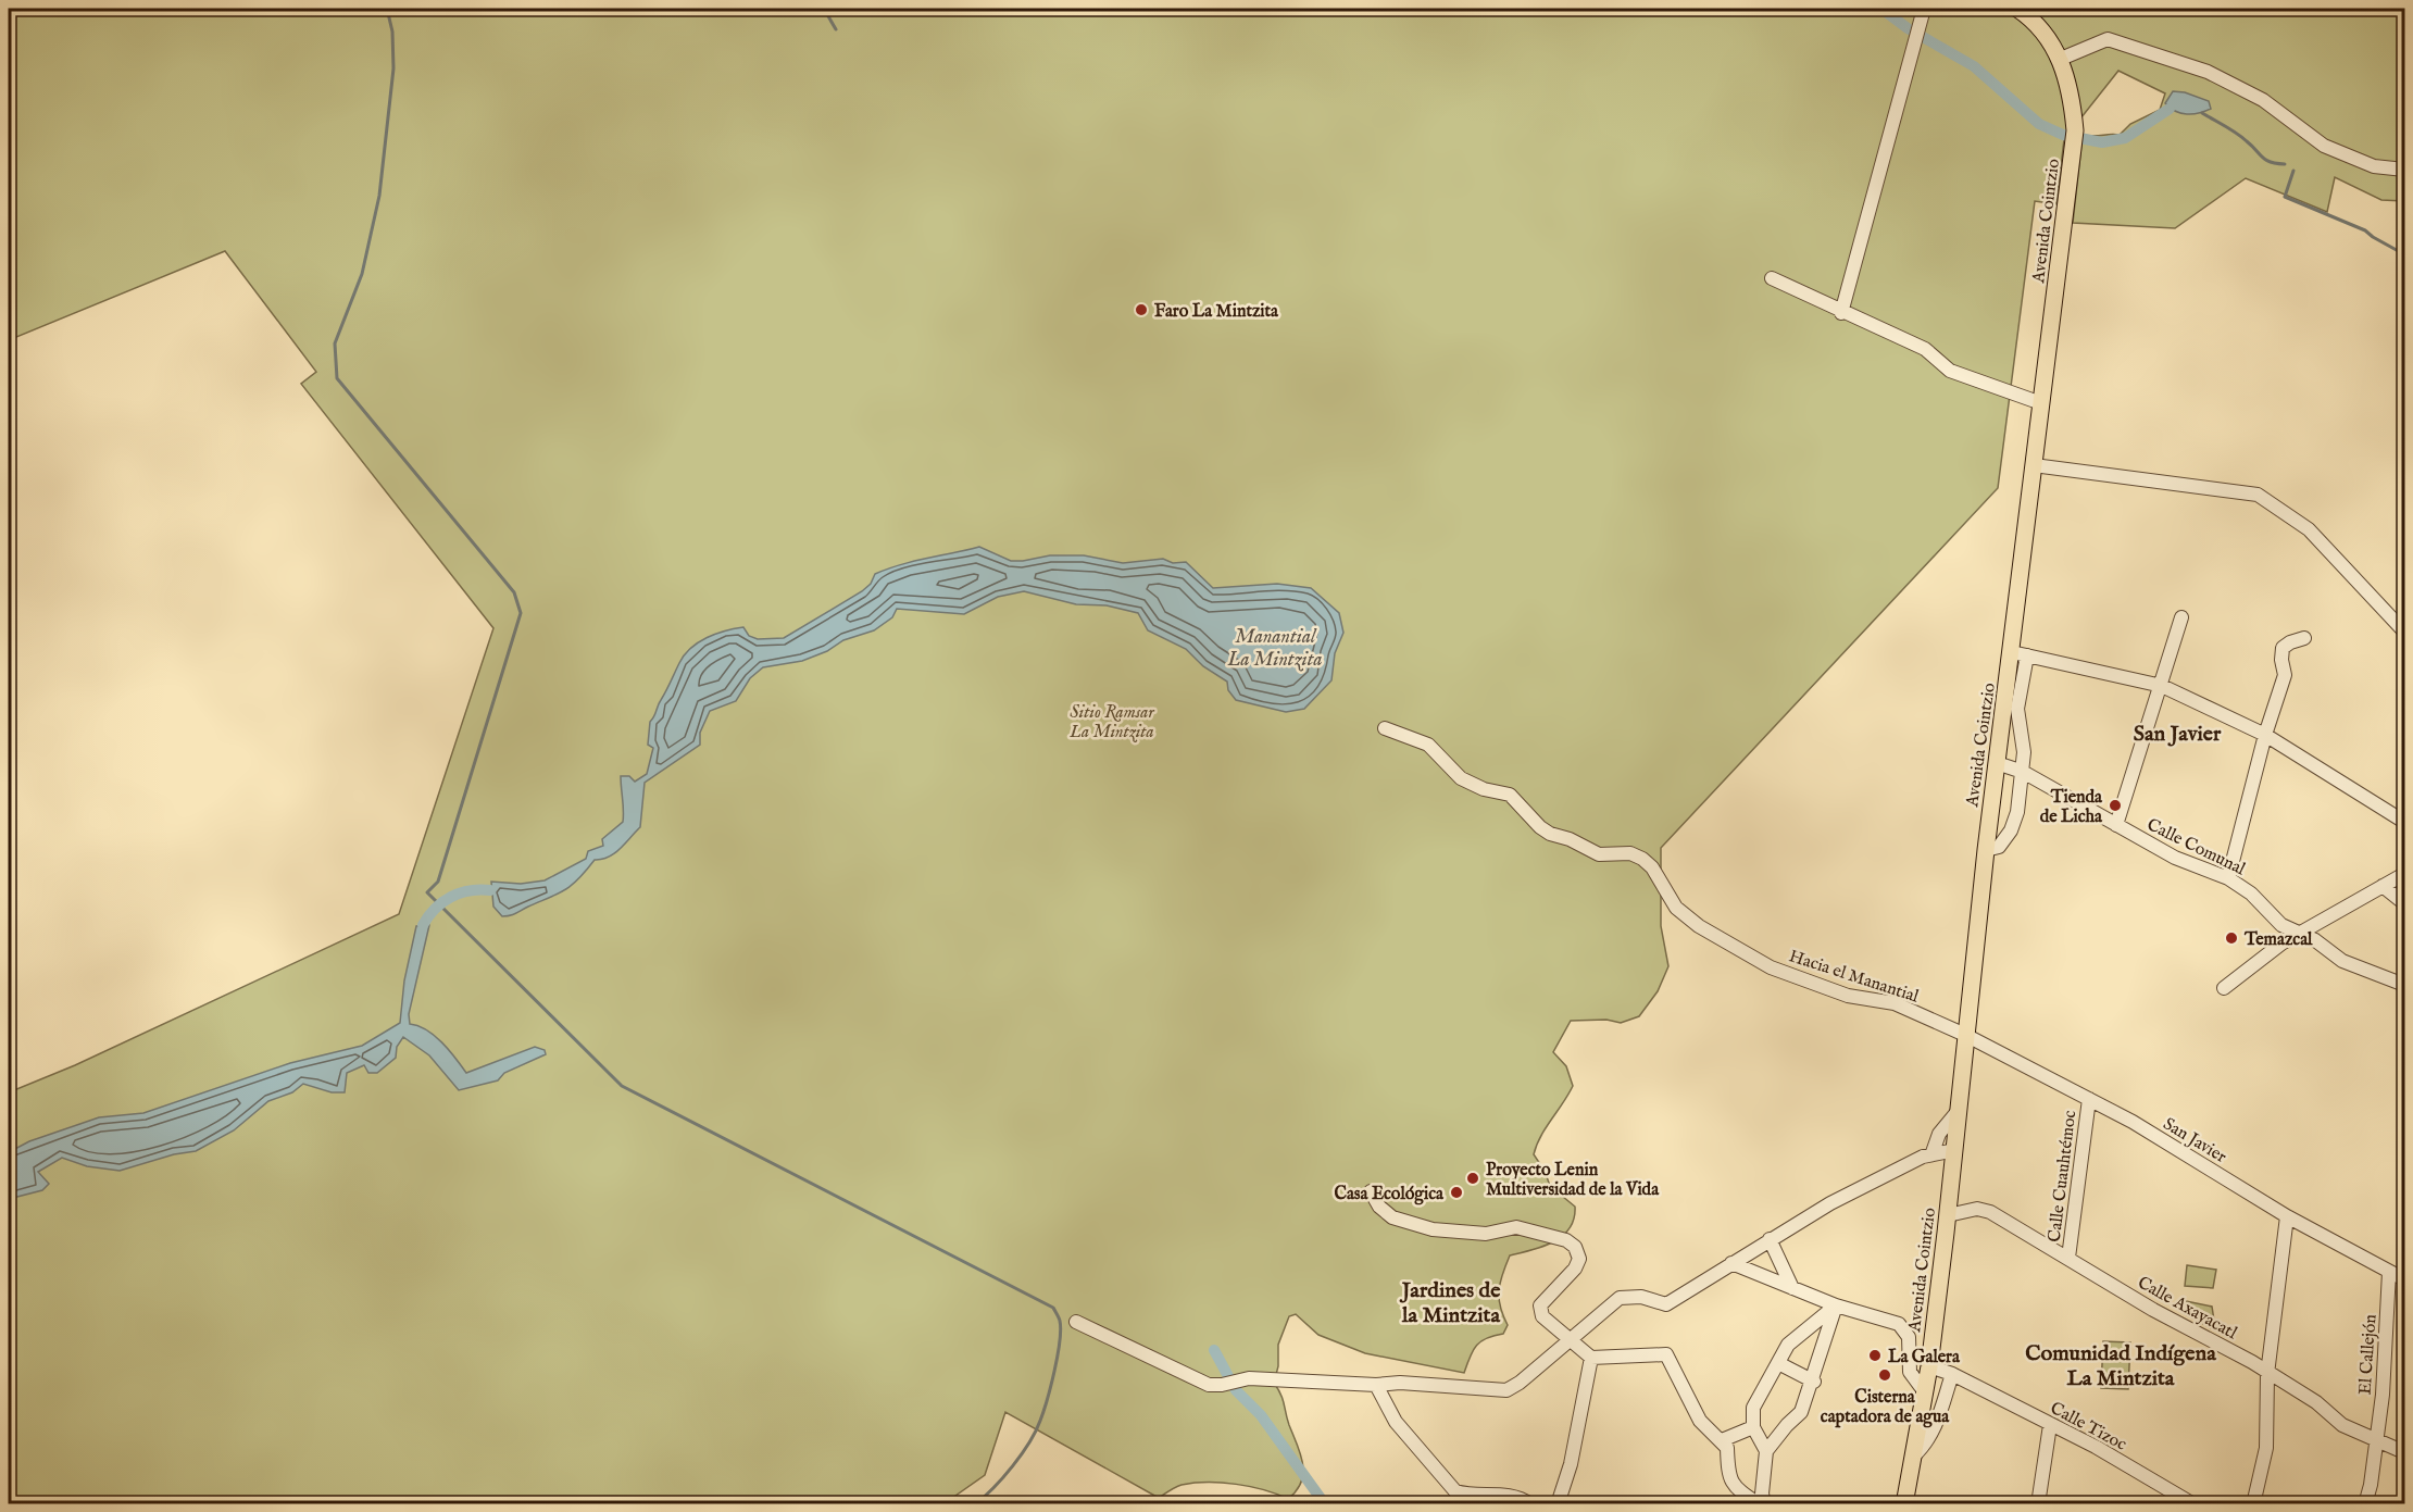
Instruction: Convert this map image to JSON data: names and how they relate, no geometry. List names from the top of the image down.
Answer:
{
  "streets": {
    "main road": ["Avenida Cointzio"],
    "street": [
      "Calle Comunal",
      "Hacia el Manantial",
      "San Javier",
      "Calle Cuauhtémoc",
      "Calle Axayacatl",
      "El Callejón",
      "Calle Tizoc"
    ]
  },
  "crossings": [
    ["Avenida Cointzio", "Calle Comunal"],
    ["Avenida Cointzio", "Hacia el Manantial"],
    ["Avenida Cointzio", "San Javier"],
    ["Avenida Cointzio", "Calle Axayacatl"],
    ["Avenida Cointzio", "Calle Tizoc"],
    ["Hacia el Manantial", "San Javier"],
    ["San Javier", "Calle Cuauhtémoc"],
    ["San Javier", "El Callejón"],
    ["Calle Cuauhtémoc", "Calle Axayacatl"],
    ["Calle Axayacatl", "El Callejón"]
  ],
  "districts": ["San Javier", "Jardines de la Mintzita", "Comunidad Indígena La Mintzita"],
  "water": ["Manantial La Mintzita"],
  "parks": ["Sitio Ramsar La Mintzita"],
  "places": [
    "Faro La Mintzita",
    "Tienda de Licha",
    "Temazcal",
    "Proyecto Lenin Multiversidad de la Vida",
    "Casa Ecológica",
    "La Galera",
    "Cisterna captadora de agua"
  ]
}
